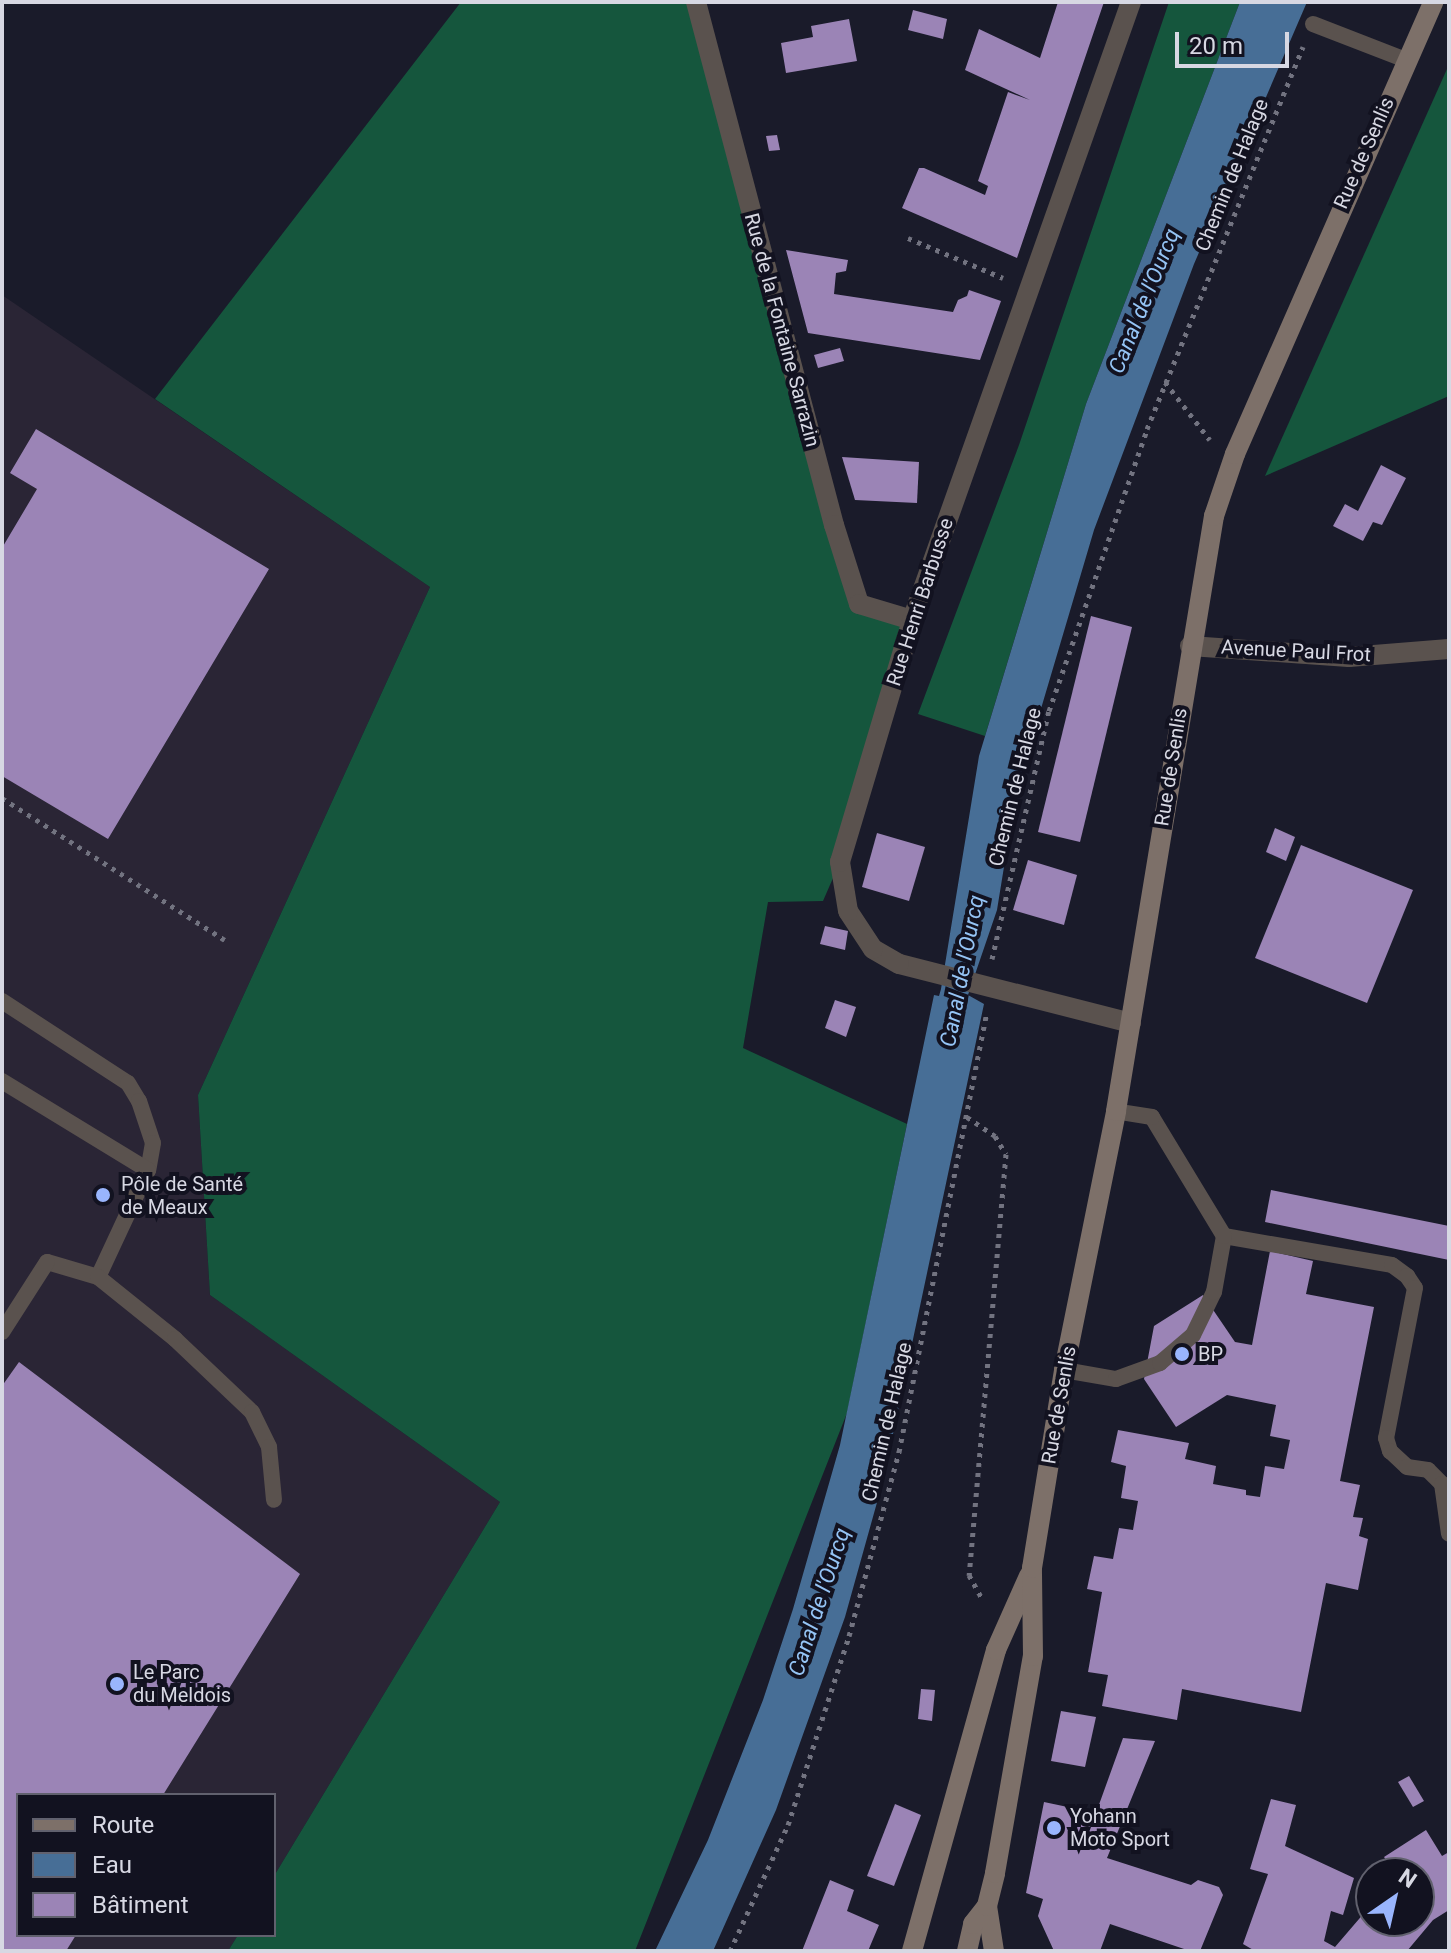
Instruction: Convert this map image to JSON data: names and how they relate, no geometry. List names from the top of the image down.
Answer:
{
  "streets": {
    "main road": ["Rue de Senlis"],
    "street": ["Rue de la Fontaine Sarrazin", "Rue Henri Barbusse", "Avenue Paul Frot"],
    "path": ["Chemin de Halage"]
  },
  "crossings": [
    ["Rue de Senlis", "Rue Henri Barbusse"],
    ["Rue de Senlis", "Avenue Paul Frot"],
    ["Rue de la Fontaine Sarrazin", "Rue Henri Barbusse"]
  ],
  "water": ["Canal de l'Ourcq"],
  "places": [
    "Pôle de Santé de Meaux",
    "BP",
    "Le Parc du Meldois",
    "Yohann Moto Sport"
  ],
  "legend": ["Route", "Eau", "Bâtiment"],
  "scale_bar": "20 m",
  "north": "top right"
}
